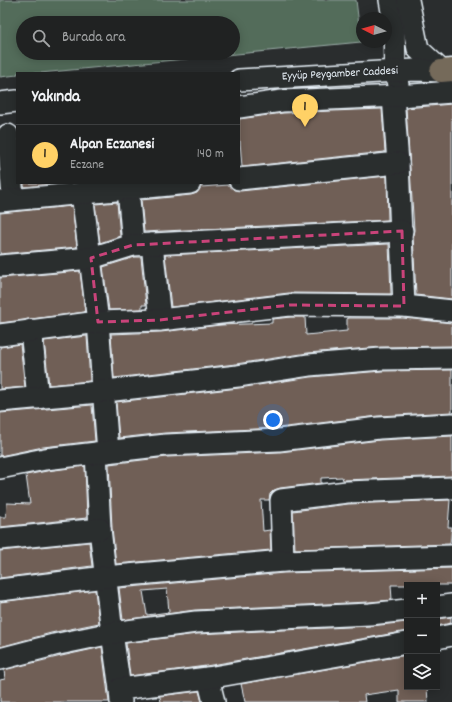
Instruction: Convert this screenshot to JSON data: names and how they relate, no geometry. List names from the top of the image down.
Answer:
{
  "streets": {
    "street": ["Eyyüp Peygamber Caddesi"]
  },
  "north": "left",
  "page": {
    "search": "Burada ara",
    "heading": "Yakında",
    "pins": "1",
    "list": [
      {
        "mark": "1",
        "name": "Alpan Eczanesi",
        "note": "Eczane",
        "value": "140 m"
      }
    ],
    "map_buttons": ["+", "−"]
  }
}
